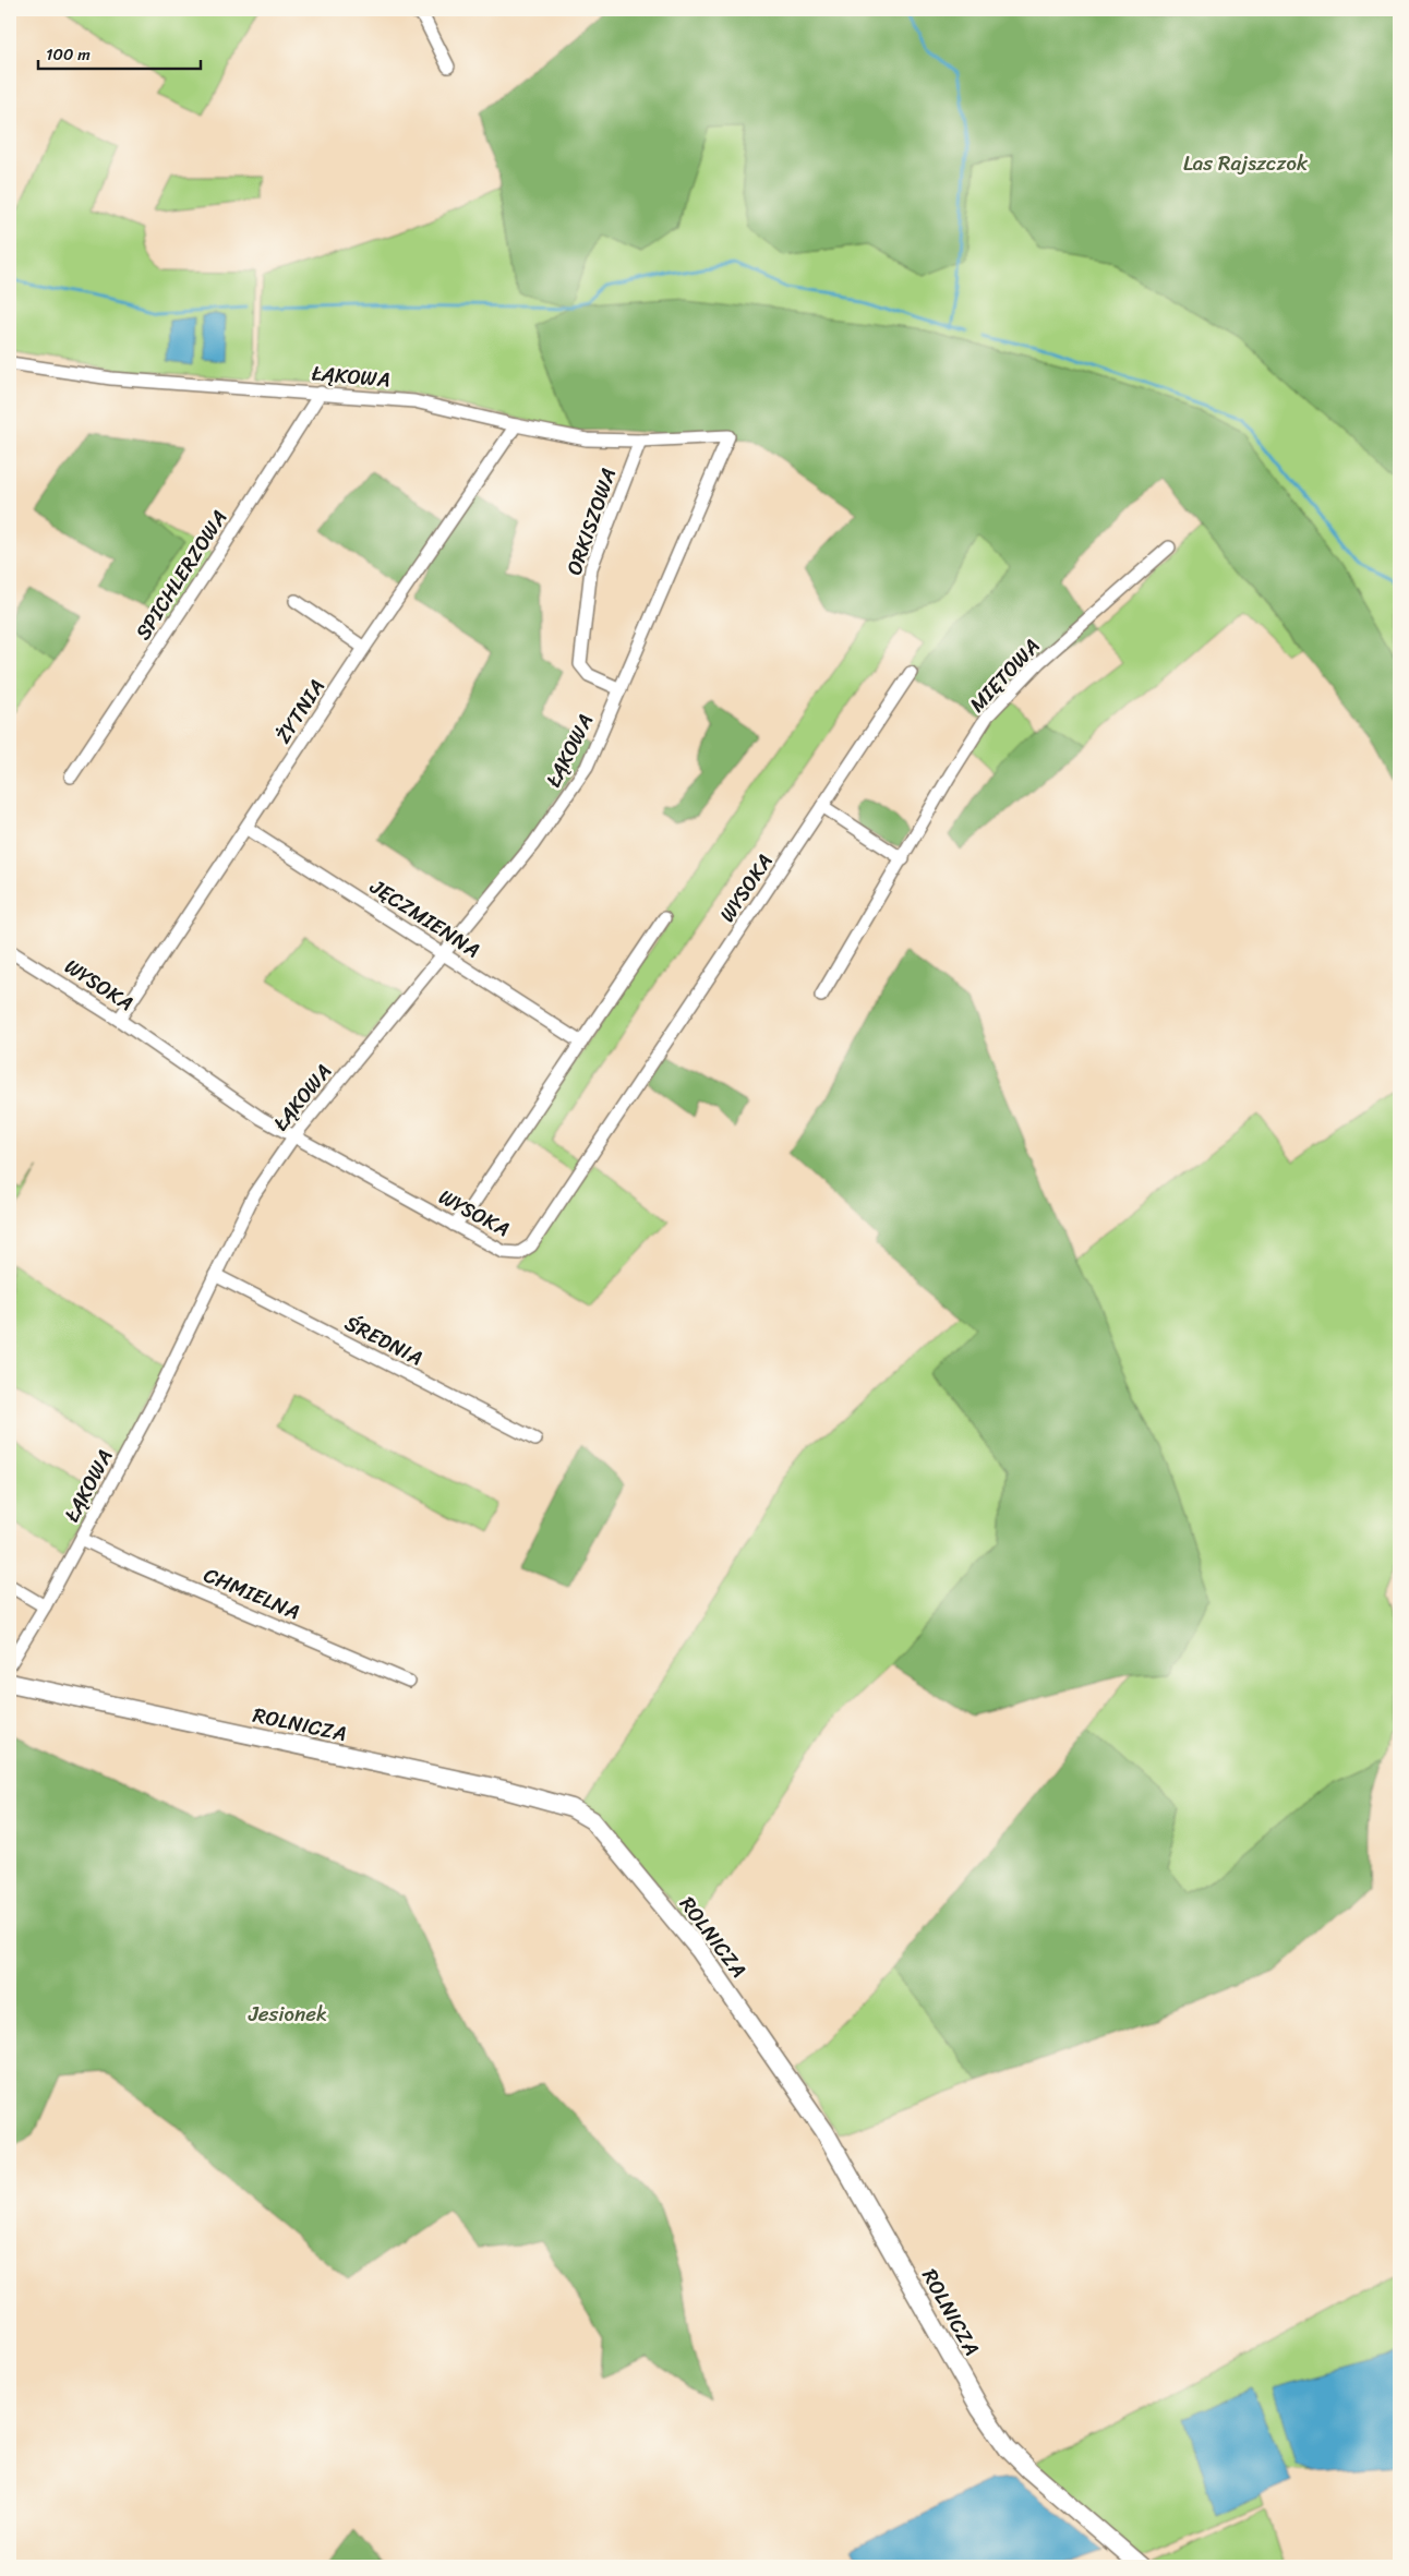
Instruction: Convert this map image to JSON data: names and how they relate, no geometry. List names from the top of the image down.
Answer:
{
  "streets": {
    "street": [
      "ŁĄKOWA",
      "ORKISZOWA",
      "SPICHLERZOWA",
      "MIĘTOWA",
      "ŻYTNIA",
      "WYSOKA",
      "JĘCZMIENNA",
      "ŚREDNIA",
      "CHMIELNA",
      "ROLNICZA"
    ]
  },
  "crossings": [
    ["ŁĄKOWA", "ORKISZOWA"],
    ["ŁĄKOWA", "SPICHLERZOWA"],
    ["ŁĄKOWA", "ŻYTNIA"],
    ["ŁĄKOWA", "WYSOKA"],
    ["ŁĄKOWA", "JĘCZMIENNA"],
    ["ŁĄKOWA", "ŚREDNIA"],
    ["ŁĄKOWA", "CHMIELNA"],
    ["ŻYTNIA", "WYSOKA"],
    ["ŻYTNIA", "JĘCZMIENNA"]
  ],
  "parks": ["Las Rajszczok", "Jesionek"],
  "scale_bar": "100 m"
}
